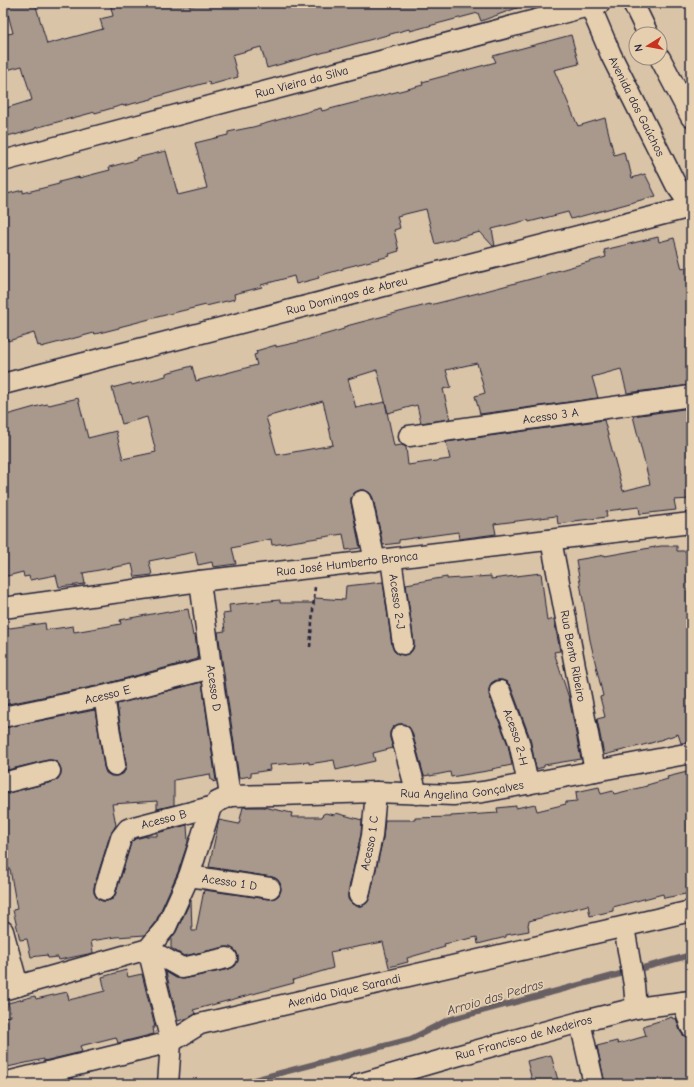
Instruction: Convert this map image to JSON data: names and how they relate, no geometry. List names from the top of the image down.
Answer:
{
  "streets": {
    "street": [
      "Rua Vieira da Silva",
      "Avenida dos Gaúchos",
      "Rua Domingos de Abreu",
      "Acesso 3 A",
      "Rua José Humberto Bronca",
      "Acesso 2-J",
      "Rua Bento Ribeiro",
      "Acesso D",
      "Acesso E",
      "Acesso 2-H",
      "Rua Angelina Gonçalves",
      "Acesso B",
      "Acesso 1 C",
      "Acesso 1 D",
      "Avenida Dique Sarandi",
      "Rua Francisco de Medeiros"
    ]
  },
  "crossings": [
    ["Rua Vieira da Silva", "Avenida dos Gaúchos"],
    ["Avenida dos Gaúchos", "Rua Domingos de Abreu"],
    ["Rua José Humberto Bronca", "Acesso 2-J"],
    ["Rua José Humberto Bronca", "Rua Bento Ribeiro"],
    ["Rua José Humberto Bronca", "Acesso D"],
    ["Rua Bento Ribeiro", "Rua Angelina Gonçalves"],
    ["Acesso D", "Acesso E"],
    ["Acesso D", "Rua Angelina Gonçalves"],
    ["Acesso D", "Acesso B"],
    ["Acesso 2-H", "Rua Angelina Gonçalves"],
    ["Rua Angelina Gonçalves", "Acesso B"],
    ["Rua Angelina Gonçalves", "Acesso 1 C"]
  ],
  "water": ["Arroio das Pedras"],
  "north": "left"
}
